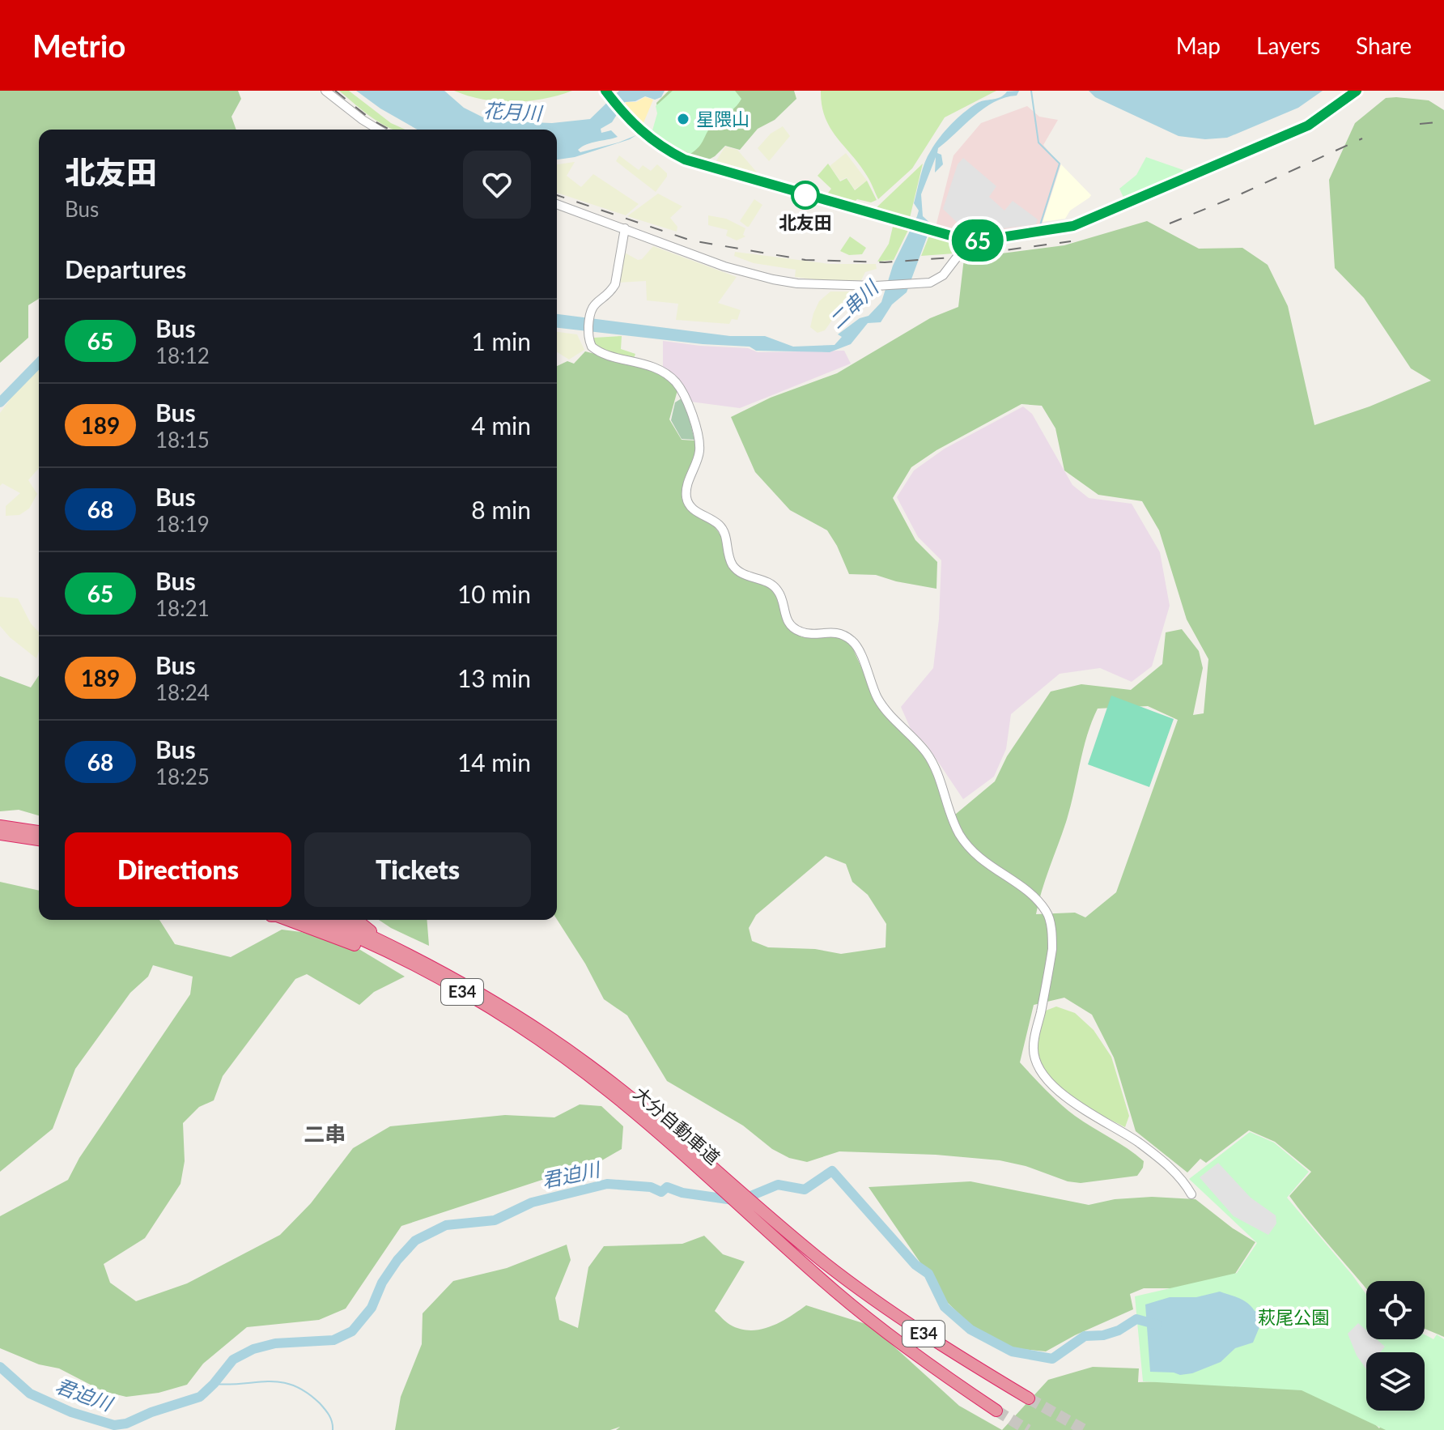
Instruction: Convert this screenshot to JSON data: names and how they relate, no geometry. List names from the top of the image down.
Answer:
{
  "streets": {
    "highway": ["E34", "大分自動車道"]
  },
  "districts": ["二串"],
  "water": ["花月川", "二串川", "君迫川"],
  "parks": ["萩尾公園"],
  "places": ["星隈山", "北友田"],
  "lines": ["bus line 65"],
  "page": {
    "header": "Metrio",
    "nav": ["Map", "Layers", "Share"],
    "on_map": "65",
    "heading": [
      ["北友田", "Bus"],
      "Departures"
    ],
    "list": [
      {
        "mark": "65",
        "name": "Bus",
        "note": "18:12",
        "value": "1 min"
      },
      {
        "mark": "189",
        "name": "Bus",
        "note": "18:15",
        "value": "4 min"
      },
      {
        "mark": "68",
        "name": "Bus",
        "note": "18:19",
        "value": "8 min"
      },
      {
        "mark": "65",
        "name": "Bus",
        "note": "18:21",
        "value": "10 min"
      },
      {
        "mark": "189",
        "name": "Bus",
        "note": "18:24",
        "value": "13 min"
      },
      {
        "mark": "68",
        "name": "Bus",
        "note": "18:25",
        "value": "14 min"
      }
    ],
    "buttons": ["Directions", "Tickets"]
  }
}
